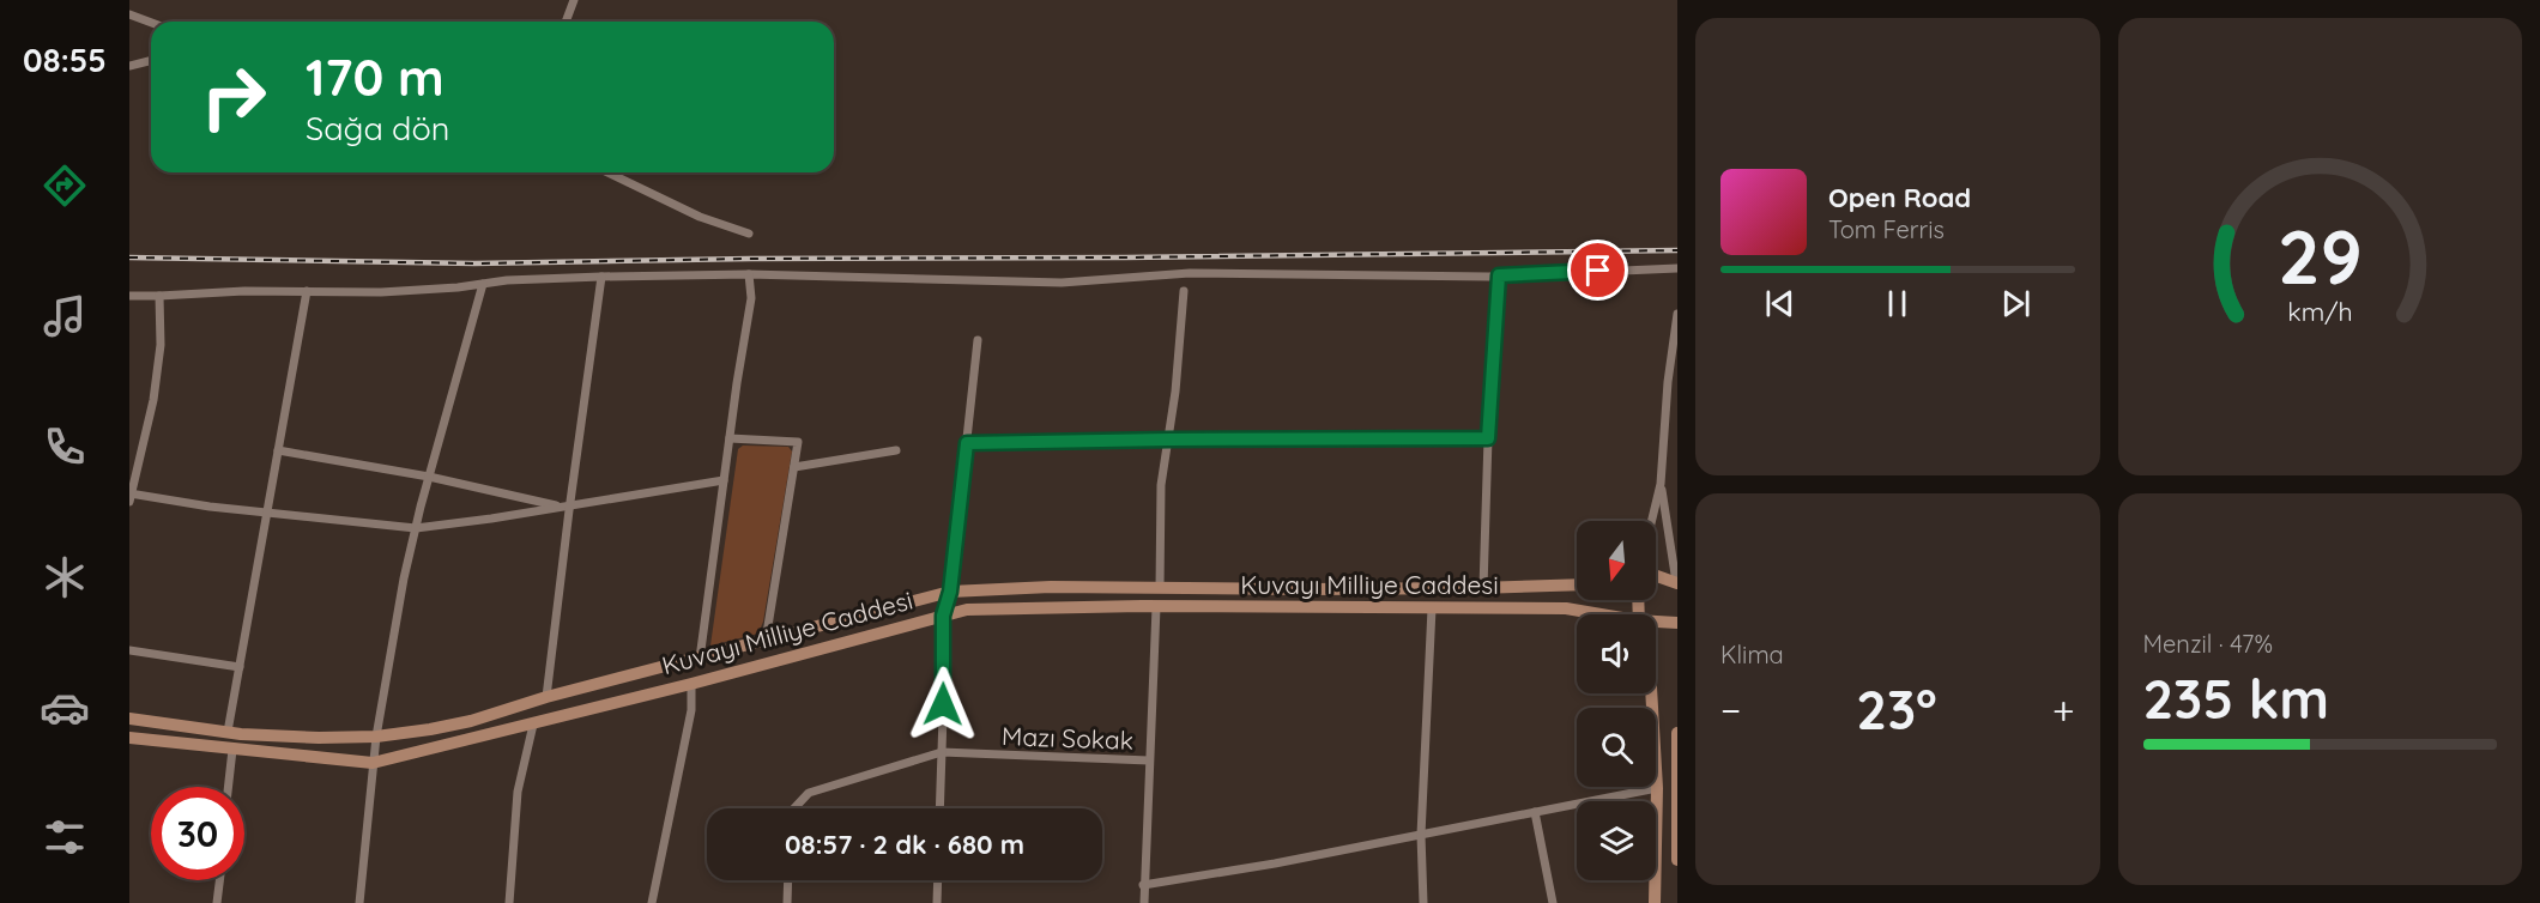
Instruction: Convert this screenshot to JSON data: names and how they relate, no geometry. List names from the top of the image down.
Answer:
{
  "streets": {
    "main road": ["Kuvayı Milliye Caddesi"],
    "street": ["Mazı Sokak"]
  },
  "north": "bottom",
  "page": {
    "tabs": "08:55",
    "turn": ["170 m", "Sağa dön"],
    "song": ["Open Road", "Tom Ferris"],
    "tile": [
      "Klima",
      ["Menzil · 47%", "235 km"]
    ],
    "heat": ["−", "23°", "+"],
    "limit": "30",
    "trip": "08:57 · 2 dk · 680 m",
    "gauge": ["29", "km/h"]
  }
}
